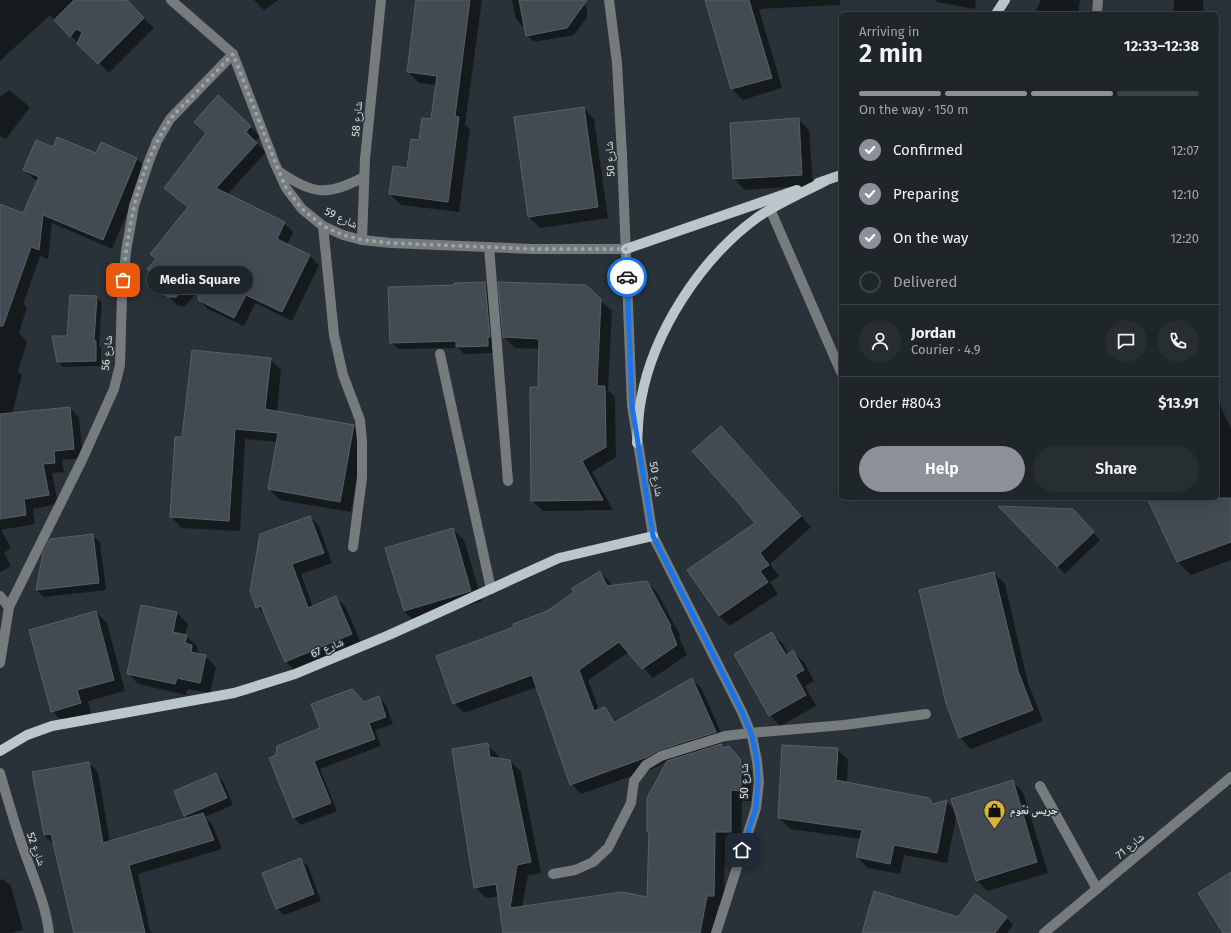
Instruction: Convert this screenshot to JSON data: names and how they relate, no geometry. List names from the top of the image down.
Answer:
{
  "streets": {
    "main road": ["شارع 67"],
    "street": [
      "شارع 58",
      "شارع 50",
      "شارع 59",
      "شارع 56",
      "شارع 71",
      "شارع 52"
    ]
  },
  "crossings": [
    ["شارع 58", "شارع 59"],
    ["شارع 50", "شارع 59"],
    ["شارع 50", "شارع 67"],
    ["شارع 59", "شارع 56"]
  ],
  "places": {
    "other": ["Media Square"],
    "shop": ["جريس نعّوم"]
  },
  "page": {
    "heading": ["2 min", "Arriving in", "12:33–12:38"],
    "panel": [
      "Jordan",
      "Courier · 4.9",
      "Order #8043",
      "$13.91"
    ],
    "bar": "On the way · 150 m",
    "list": [
      ["Confirmed", "12:07"],
      ["Preparing", "12:10"],
      ["On the way", "12:20"],
      "Delivered"
    ],
    "bubble": "Media Square",
    "buttons": ["Help", "Share"]
  }
}
